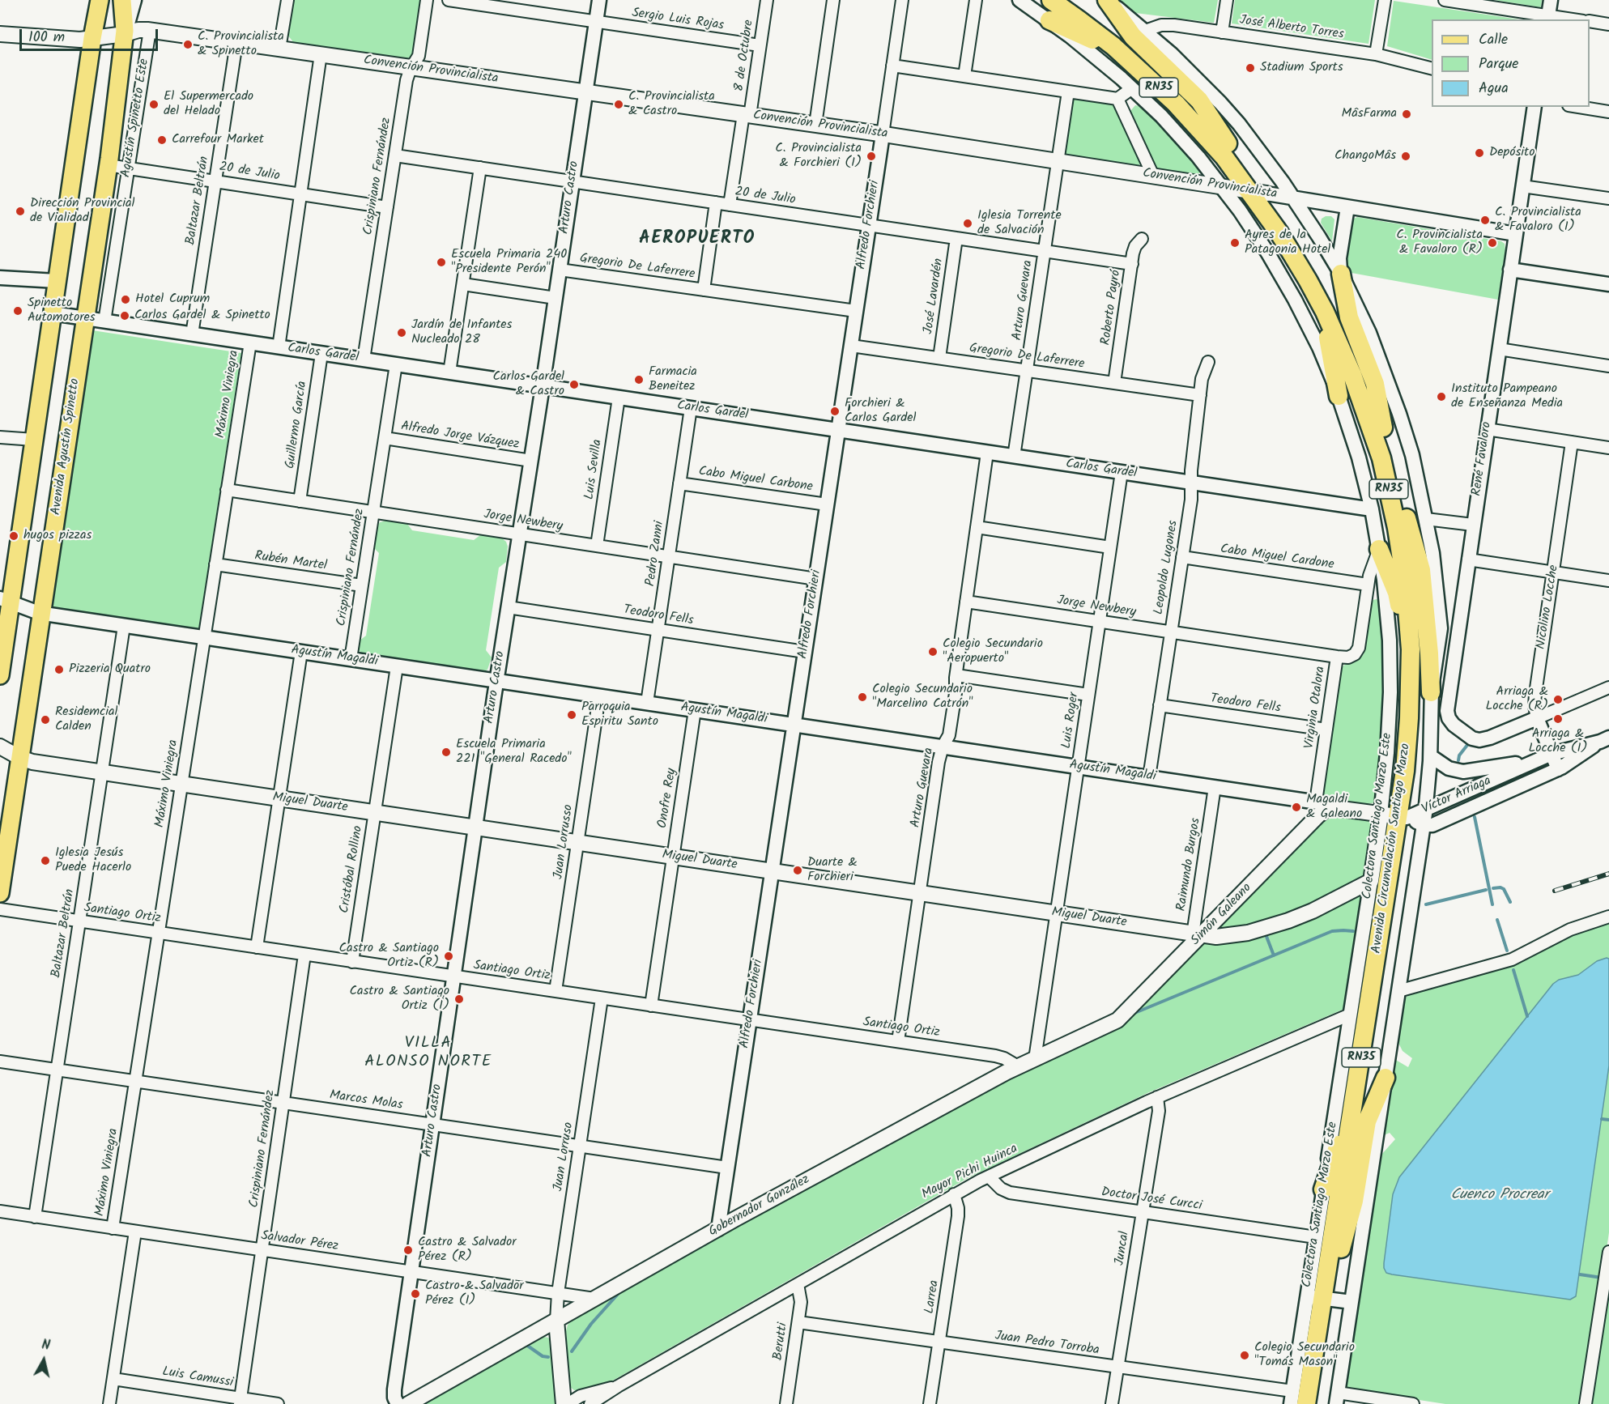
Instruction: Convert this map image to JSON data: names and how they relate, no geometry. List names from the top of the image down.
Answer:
{
  "streets": {
    "highway": ["RN35", "Avenida Circunvalación Santiago Marzo"],
    "main road": [
      "Convención Provincialista",
      "Avenida Agustín Spinetto",
      "Agustín Magaldi",
      "Miguel Duarte",
      "Colectora Santiago Marzo Este",
      "Simón Galeano",
      "Gobernador González"
    ],
    "street": [
      "Sergio Luis Rojas",
      "José Alberto Torres",
      "8 de Octubre",
      "Agustín Spinetto Este",
      "20 de Julio",
      "Crispiniano Fernández",
      "Arturo Castro",
      "Baltazar Beltrán",
      "Alfredo Forchieri",
      "Gregorio De Laferrere",
      "José Lavardén",
      "Arturo Guevara",
      "Roberto Payró",
      "Carlos Gardel",
      "Máximo Viniegra",
      "Guillermo García",
      "Alfredo Jorge Vázquez",
      "René Favaloro",
      "Luis Sevilla",
      "Cabo Miguel Carbone",
      "Jorge Newbery",
      "Pedro Zanni",
      "Cabo Miguel Cardone",
      "Rubén Martel",
      "Leopoldo Lugones",
      "Nicolino Locche",
      "Teodoro Fells",
      "Virginia Otalora",
      "Luis Roger",
      "Víctor Arriaga",
      "Onofre Rey",
      "Juan Lorrusso",
      "Raimundo Burgos",
      "Cristóbal Rollino",
      "Santiago Ortiz",
      "Marcos Molas",
      "Juan Lorruso",
      "Mayor Pichi Huinca",
      "Doctor José Curcci",
      "Salvador Pérez",
      "Juncal",
      "Larrea",
      "Berutti",
      "Juan Pedro Torroba",
      "Luis Camussi"
    ]
  },
  "crossings": [
    ["Sergio Luis Rojas", "8 de Octubre"],
    ["Sergio Luis Rojas", "Arturo Castro"],
    ["8 de Octubre", "Convención Provincialista"],
    ["8 de Octubre", "20 de Julio"],
    ["Convención Provincialista", "Agustín Spinetto Este"],
    ["Convención Provincialista", "Crispiniano Fernández"],
    ["Convención Provincialista", "Arturo Castro"],
    ["Convención Provincialista", "Baltazar Beltrán"],
    ["Convención Provincialista", "Alfredo Forchieri"],
    ["Convención Provincialista", "Arturo Guevara"],
    ["Convención Provincialista", "Avenida Agustín Spinetto"],
    ["Convención Provincialista", "René Favaloro"],
    ["Convención Provincialista", "Colectora Santiago Marzo Este"],
    ["Convención Provincialista", "Avenida Circunvalación Santiago Marzo"],
    ["Agustín Spinetto Este", "20 de Julio"],
    ["Agustín Spinetto Este", "Carlos Gardel"],
    ["20 de Julio", "Crispiniano Fernández"],
    ["20 de Julio", "Arturo Castro"],
    ["20 de Julio", "Baltazar Beltrán"],
    ["20 de Julio", "Alfredo Forchieri"],
    ["20 de Julio", "José Lavardén"],
    ["20 de Julio", "Arturo Guevara"],
    ["20 de Julio", "Roberto Payró"],
    ["20 de Julio", "Avenida Agustín Spinetto"],
    ["Crispiniano Fernández", "Carlos Gardel"],
    ["Crispiniano Fernández", "Alfredo Jorge Vázquez"],
    ["Crispiniano Fernández", "Jorge Newbery"],
    ["Crispiniano Fernández", "Rubén Martel"],
    ["Crispiniano Fernández", "Agustín Magaldi"],
    ["Crispiniano Fernández", "Santiago Ortiz"],
    ["Crispiniano Fernández", "Marcos Molas"],
    ["Crispiniano Fernández", "Salvador Pérez"],
    ["Crispiniano Fernández", "Luis Camussi"],
    ["Arturo Castro", "Gregorio De Laferrere"],
    ["Arturo Castro", "Carlos Gardel"],
    ["Arturo Castro", "Alfredo Jorge Vázquez"],
    ["Arturo Castro", "Jorge Newbery"],
    ["Arturo Castro", "Teodoro Fells"],
    ["Arturo Castro", "Agustín Magaldi"],
    ["Arturo Castro", "Miguel Duarte"],
    ["Arturo Castro", "Santiago Ortiz"],
    ["Arturo Castro", "Marcos Molas"],
    ["Arturo Castro", "Salvador Pérez"],
    ["Baltazar Beltrán", "Carlos Gardel"],
    ["Baltazar Beltrán", "Agustín Magaldi"],
    ["Baltazar Beltrán", "Miguel Duarte"],
    ["Baltazar Beltrán", "Santiago Ortiz"],
    ["Baltazar Beltrán", "Marcos Molas"],
    ["Baltazar Beltrán", "Salvador Pérez"],
    ["Alfredo Forchieri", "Gregorio De Laferrere"],
    ["Alfredo Forchieri", "Carlos Gardel"],
    ["Alfredo Forchieri", "Cabo Miguel Carbone"],
    ["Alfredo Forchieri", "Jorge Newbery"],
    ["Alfredo Forchieri", "Teodoro Fells"],
    ["Alfredo Forchieri", "Agustín Magaldi"],
    ["Alfredo Forchieri", "Miguel Duarte"],
    ["Alfredo Forchieri", "Santiago Ortiz"],
    ["Alfredo Forchieri", "Marcos Molas"],
    ["Alfredo Forchieri", "Gobernador González"],
    ["Gregorio De Laferrere", "José Lavardén"],
    ["Gregorio De Laferrere", "Arturo Guevara"],
    ["Gregorio De Laferrere", "Roberto Payró"],
    ["Gregorio De Laferrere", "Leopoldo Lugones"],
    ["Arturo Guevara", "Carlos Gardel"],
    ["Arturo Guevara", "Jorge Newbery"],
    ["Arturo Guevara", "Agustín Magaldi"],
    ["Arturo Guevara", "Miguel Duarte"],
    ["Arturo Guevara", "Santiago Ortiz"],
    ["Carlos Gardel", "Máximo Viniegra"],
    ["Carlos Gardel", "Guillermo García"],
    ["Carlos Gardel", "Avenida Agustín Spinetto"],
    ["Carlos Gardel", "Luis Sevilla"],
    ["Carlos Gardel", "Pedro Zanni"],
    ["Carlos Gardel", "Leopoldo Lugones"],
    ["Carlos Gardel", "Luis Roger"],
    ["Carlos Gardel", "Colectora Santiago Marzo Este"],
    ["Máximo Viniegra", "Jorge Newbery"],
    ["Máximo Viniegra", "Rubén Martel"],
    ["Máximo Viniegra", "Agustín Magaldi"],
    ["Máximo Viniegra", "Miguel Duarte"],
    ["Máximo Viniegra", "Santiago Ortiz"],
    ["Máximo Viniegra", "Marcos Molas"],
    ["Máximo Viniegra", "Salvador Pérez"],
    ["Guillermo García", "Jorge Newbery"],
    ["Avenida Agustín Spinetto", "Agustín Magaldi"],
    ["Avenida Agustín Spinetto", "Miguel Duarte"],
    ["René Favaloro", "Nicolino Locche"],
    ["Luis Sevilla", "Jorge Newbery"],
    ["Cabo Miguel Carbone", "Pedro Zanni"],
    ["Jorge Newbery", "Pedro Zanni"],
    ["Jorge Newbery", "Leopoldo Lugones"],
    ["Jorge Newbery", "Virginia Otalora"],
    ["Jorge Newbery", "Luis Roger"],
    ["Pedro Zanni", "Teodoro Fells"],
    ["Pedro Zanni", "Agustín Magaldi"],
    ["Cabo Miguel Cardone", "Leopoldo Lugones"],
    ["Cabo Miguel Cardone", "Virginia Otalora"],
    ["Leopoldo Lugones", "Teodoro Fells"],
    ["Leopoldo Lugones", "Agustín Magaldi"],
    ["Nicolino Locche", "Víctor Arriaga"],
    ["Teodoro Fells", "Virginia Otalora"],
    ["Agustín Magaldi", "Virginia Otalora"],
    ["Agustín Magaldi", "Luis Roger"],
    ["Agustín Magaldi", "Víctor Arriaga"],
    ["Agustín Magaldi", "Onofre Rey"],
    ["Agustín Magaldi", "Colectora Santiago Marzo Este"],
    ["Agustín Magaldi", "Juan Lorrusso"],
    ["Agustín Magaldi", "Avenida Circunvalación Santiago Marzo"],
    ["Agustín Magaldi", "Raimundo Burgos"],
    ["Agustín Magaldi", "Cristóbal Rollino"],
    ["Agustín Magaldi", "Simón Galeano"],
    ["Virginia Otalora", "Colectora Santiago Marzo Este"],
    ["Virginia Otalora", "Simón Galeano"],
    ["Luis Roger", "Miguel Duarte"],
    ["Luis Roger", "Gobernador González"],
    ["Víctor Arriaga", "Colectora Santiago Marzo Este"],
    ["Víctor Arriaga", "Avenida Circunvalación Santiago Marzo"],
    ["Onofre Rey", "Miguel Duarte"],
    ["Onofre Rey", "Santiago Ortiz"],
    ["Miguel Duarte", "Colectora Santiago Marzo Este"],
    ["Miguel Duarte", "Juan Lorrusso"],
    ["Miguel Duarte", "Raimundo Burgos"],
    ["Miguel Duarte", "Cristóbal Rollino"],
    ["Miguel Duarte", "Simón Galeano"],
    ["Colectora Santiago Marzo Este", "Avenida Circunvalación Santiago Marzo"],
    ["Colectora Santiago Marzo Este", "Mayor Pichi Huinca"],
    ["Colectora Santiago Marzo Este", "Doctor José Curcci"],
    ["Colectora Santiago Marzo Este", "Juan Pedro Torroba"],
    ["Juan Lorrusso", "Santiago Ortiz"],
    ["Raimundo Burgos", "Simón Galeano"],
    ["Cristóbal Rollino", "Santiago Ortiz"],
    ["Santiago Ortiz", "Juan Lorruso"],
    ["Santiago Ortiz", "Gobernador González"],
    ["Simón Galeano", "Gobernador González"],
    ["Marcos Molas", "Juan Lorruso"],
    ["Juan Lorruso", "Gobernador González"],
    ["Juan Lorruso", "Salvador Pérez"],
    ["Mayor Pichi Huinca", "Doctor José Curcci"],
    ["Mayor Pichi Huinca", "Juncal"],
    ["Mayor Pichi Huinca", "Larrea"],
    ["Mayor Pichi Huinca", "Berutti"],
    ["Doctor José Curcci", "Juncal"],
    ["Gobernador González", "Salvador Pérez"],
    ["Juncal", "Juan Pedro Torroba"],
    ["Larrea", "Juan Pedro Torroba"],
    ["Berutti", "Juan Pedro Torroba"]
  ],
  "districts": ["AEROPUERTO", "VILLA ALONSO NORTE"],
  "water": ["Cuenco Procrear"],
  "places": [
    "C. Provincialista & Spinetto",
    "Stadium Sports",
    "El Supermercado del Helado",
    "C. Provincialista & Castro",
    "MâsFarma",
    "Carrefour Market",
    "Depósito",
    "C. Provincialista & Forchieri (I)",
    "ChangoMâs",
    "Dirección Provincial de Vialidad",
    "C. Provincialista & Favaloro (I)",
    "Iglesia Torrente de Salvación",
    "Ayres de la Patagonia Hotel",
    "C. Provincialista & Favaloro (R)",
    "Escuela Primaria 240 \"Presidente Perón\"",
    "Hotel Cuprum",
    "Spinetto Automotores",
    "Carlos Gardel & Spinetto",
    "Jardín de Infantes Nucleado 28",
    "Farmacia Beneitez",
    "Carlos Gardel & Castro",
    "Instituto Pampeano de Enseñanza Media",
    "Forchieri & Carlos Gardel",
    "hugos pizzas",
    "Colegio Secundario \"Aeropuerto\"",
    "Pizzeria Quatro",
    "Colegio Secundario \"Marcelino Catrón\"",
    "Arriaga & Locche (R)",
    "Parroquia Espiritu Santo",
    "Arriaga & Locche (I)",
    "Residemcial Calden",
    "Escuela Primaria 221 \"General Racedo\"",
    "Magaldi & Galeano",
    "Iglesia Jesús Puede Hacerlo",
    "Duarte & Forchieri",
    "Castro & Santiago Ortiz (R)",
    "Castro & Santiago Ortiz (I)",
    "Castro & Salvador Pérez (R)",
    "Castro & Salvador Pérez (I)",
    "Colegio Secundario \"Tomás Mason\""
  ],
  "legend": ["Calle", "Parque", "Agua"],
  "scale_bar": "100 m",
  "north": "top"
}
